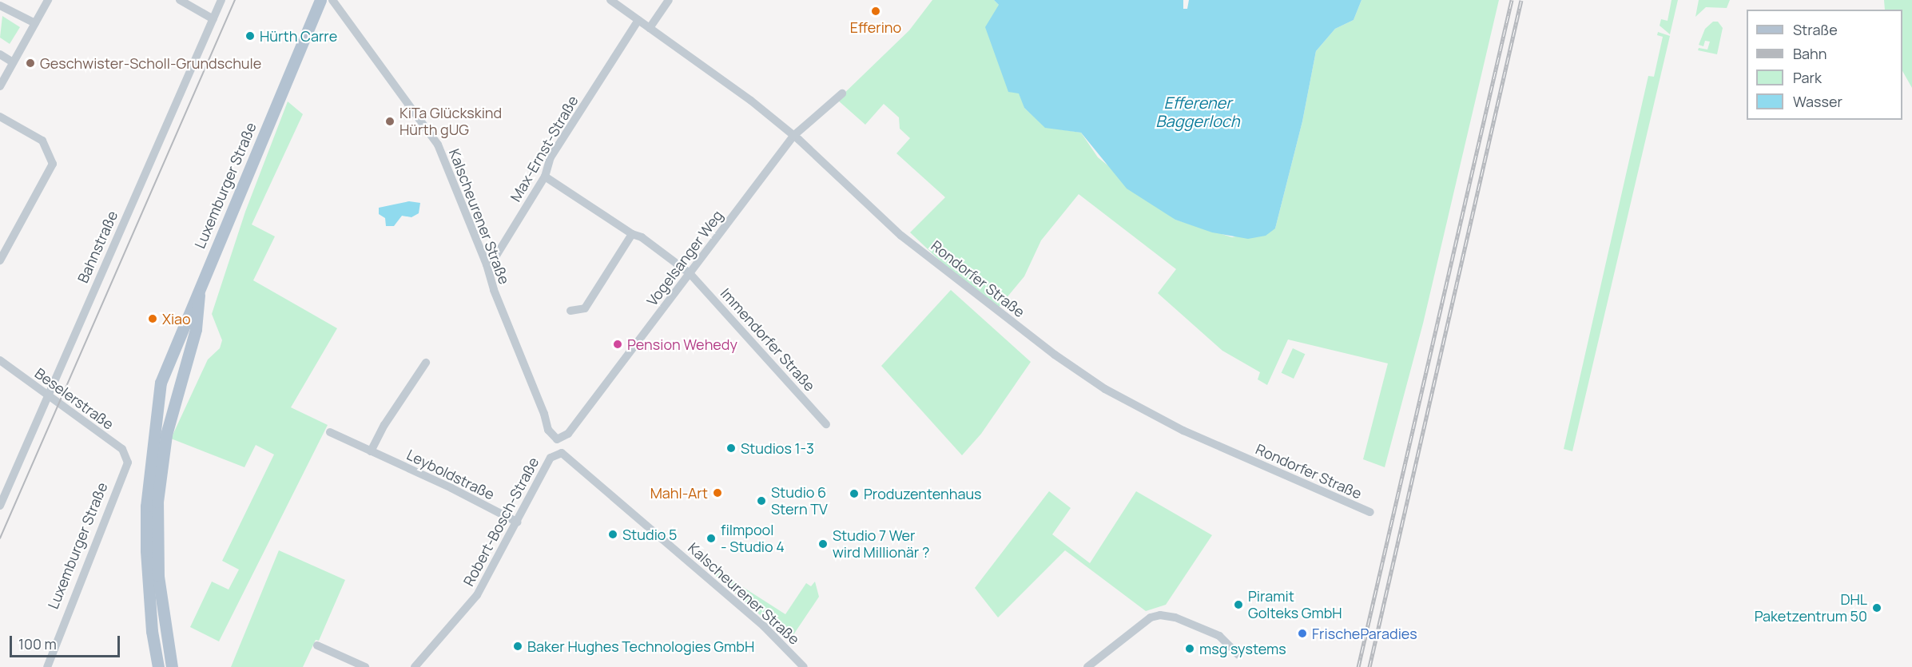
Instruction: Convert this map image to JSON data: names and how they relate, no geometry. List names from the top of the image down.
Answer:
{
  "streets": {
    "main road": ["Luxemburger Straße"],
    "street": [
      "Max-Ernst-Straße",
      "Kalscheurener Straße",
      "Bahnstraße",
      "Vogelsanger Weg",
      "Rondorfer Straße",
      "Immendorfer Straße",
      "Beselerstraße",
      "Leyboldstraße",
      "Robert-Bosch-Straße"
    ]
  },
  "crossings": [
    ["Max-Ernst-Straße", "Kalscheurener Straße"],
    ["Max-Ernst-Straße", "Rondorfer Straße"],
    ["Max-Ernst-Straße", "Immendorfer Straße"],
    ["Luxemburger Straße", "Beselerstraße"],
    ["Kalscheurener Straße", "Vogelsanger Weg"],
    ["Kalscheurener Straße", "Robert-Bosch-Straße"],
    ["Bahnstraße", "Beselerstraße"],
    ["Vogelsanger Weg", "Rondorfer Straße"],
    ["Vogelsanger Weg", "Immendorfer Straße"],
    ["Leyboldstraße", "Robert-Bosch-Straße"]
  ],
  "water": ["Efferener Baggerloch"],
  "places": [
    "Efferino",
    "Hürth Carre",
    "Geschwister-Scholl-Grundschule",
    "KiTa Glückskind Hürth gUG",
    "Xiao",
    "Pension Wehedy",
    "Studios 1-3",
    "Mahl-Art",
    "Produzentenhaus",
    "Studio 6 Stern TV",
    "Studio 5",
    "filmpool - Studio 4",
    "Studio 7 Wer wird Millionär ?",
    "Piramit Golteks GmbH",
    "DHL Paketzentrum 50",
    "FrischeParadies",
    "Baker Hughes Technologies GmbH",
    "msg systems"
  ],
  "legend": [
    "Straße",
    "Bahn",
    "Park",
    "Wasser"
  ],
  "scale_bar": "100 m"
}
